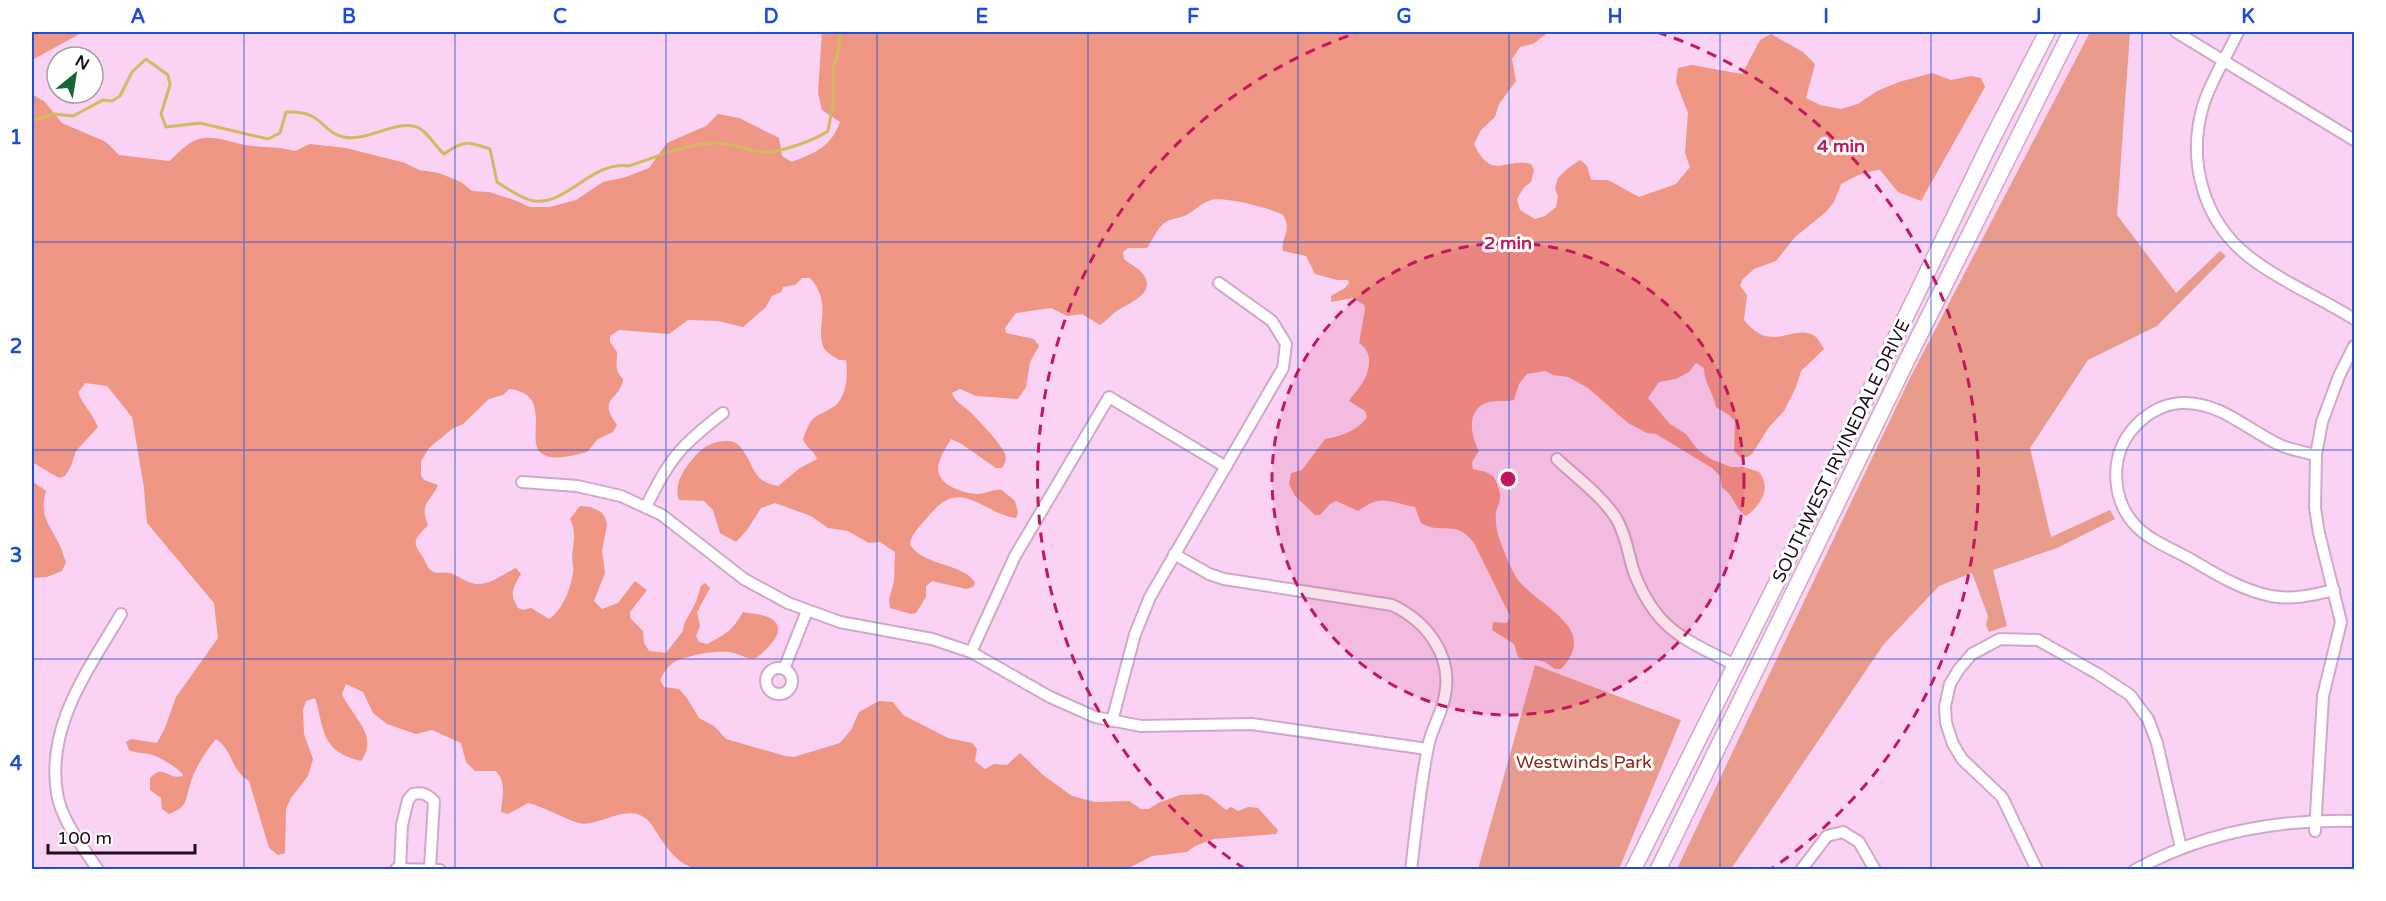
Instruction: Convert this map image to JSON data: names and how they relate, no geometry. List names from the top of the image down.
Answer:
{
  "streets": {
    "main road": ["SOUTHWEST IRVINEDALE DRIVE"]
  },
  "parks": ["Westwinds Park"],
  "scale_bar": "100 m",
  "north": "top right",
  "grid": {
    "columns": [
      "A",
      "B",
      "C",
      "D",
      "E",
      "F",
      "G",
      "H",
      "I",
      "J",
      "K"
    ],
    "rows": [
      "1",
      "2",
      "3",
      "4"
    ]
  },
  "rings": ["4 min", "2 min"]
}
